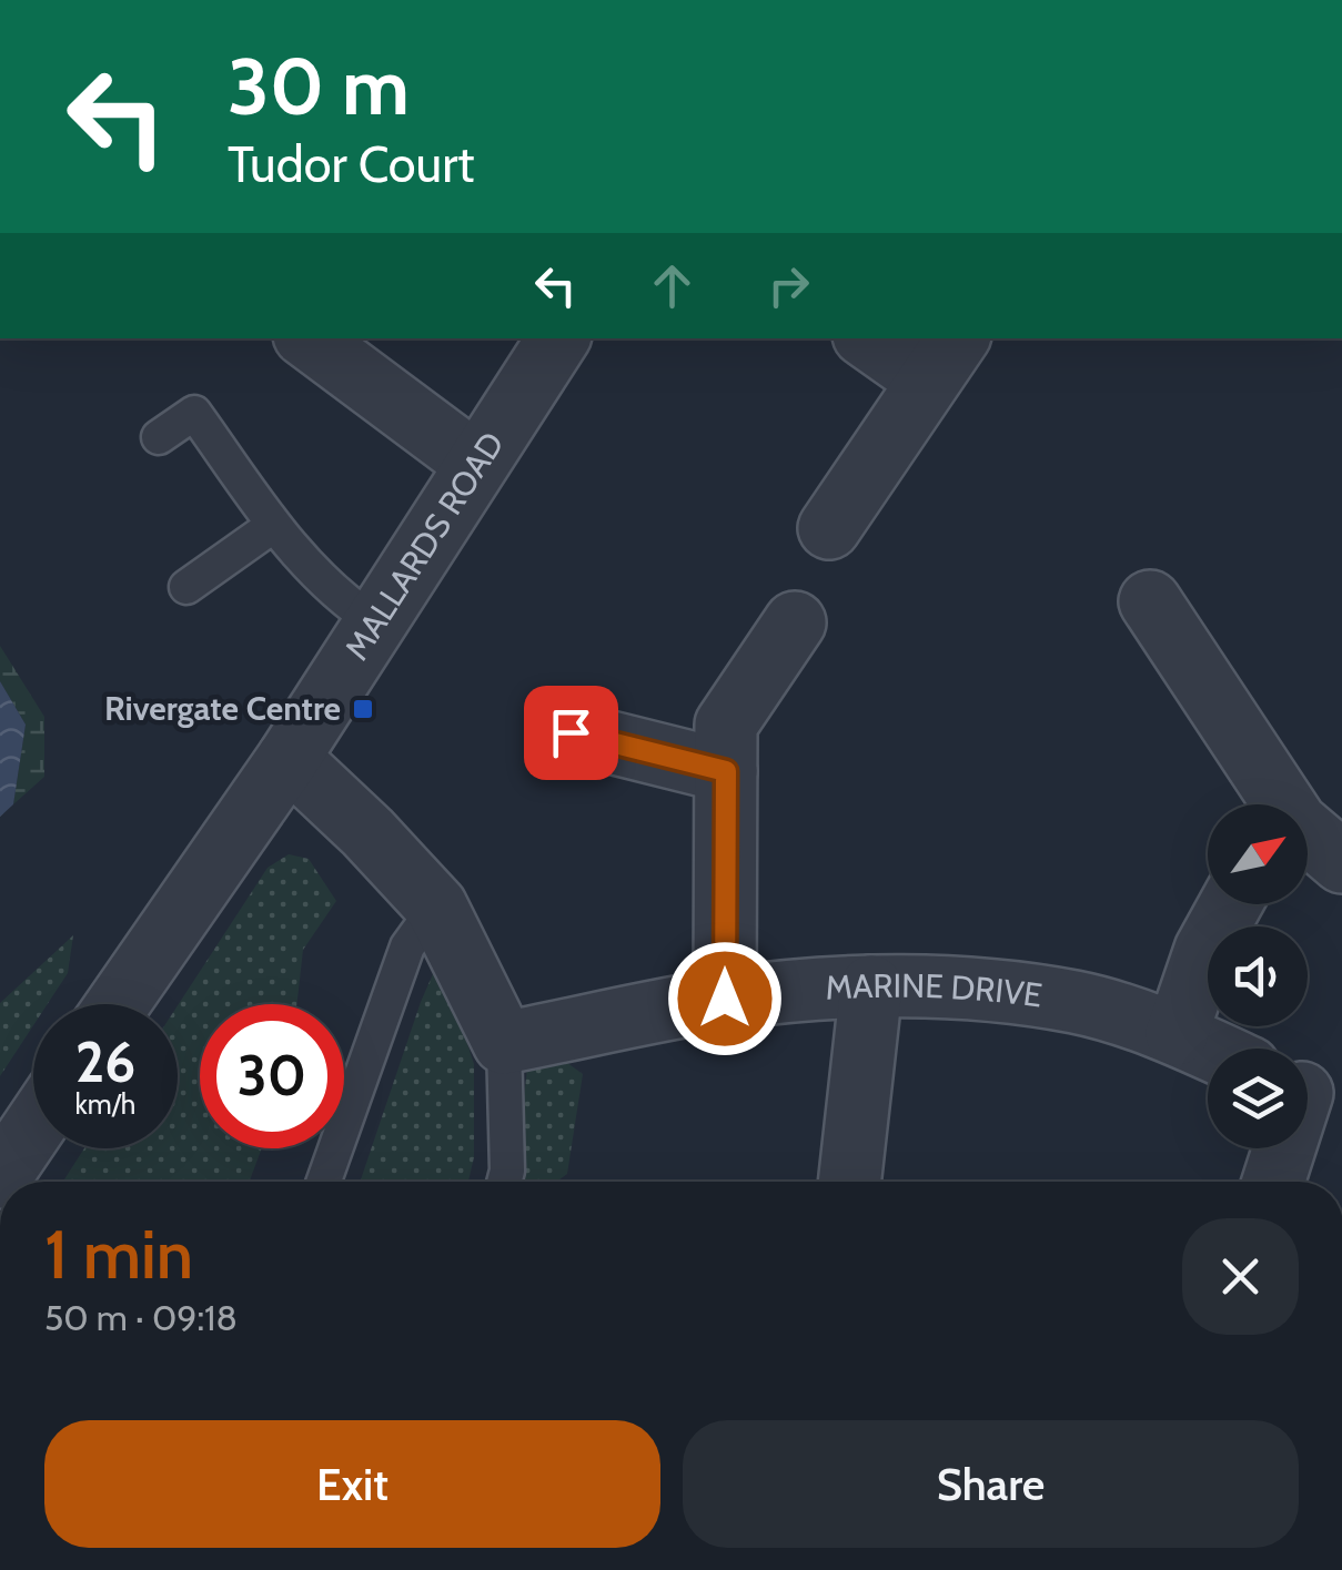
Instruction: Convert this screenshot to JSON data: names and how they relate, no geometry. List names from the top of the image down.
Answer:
{
  "streets": {
    "street": ["MALLARDS ROAD", "MARINE DRIVE"]
  },
  "places": {
    "transit": ["Rivergate Centre"]
  },
  "north": "top right",
  "page": {
    "turn": ["30 m", "Tudor Court"],
    "speed": "26 km/h",
    "limit": "30",
    "heading": ["1 min", "50 m · 09:18"],
    "buttons": ["Exit", "Share"]
  }
}
